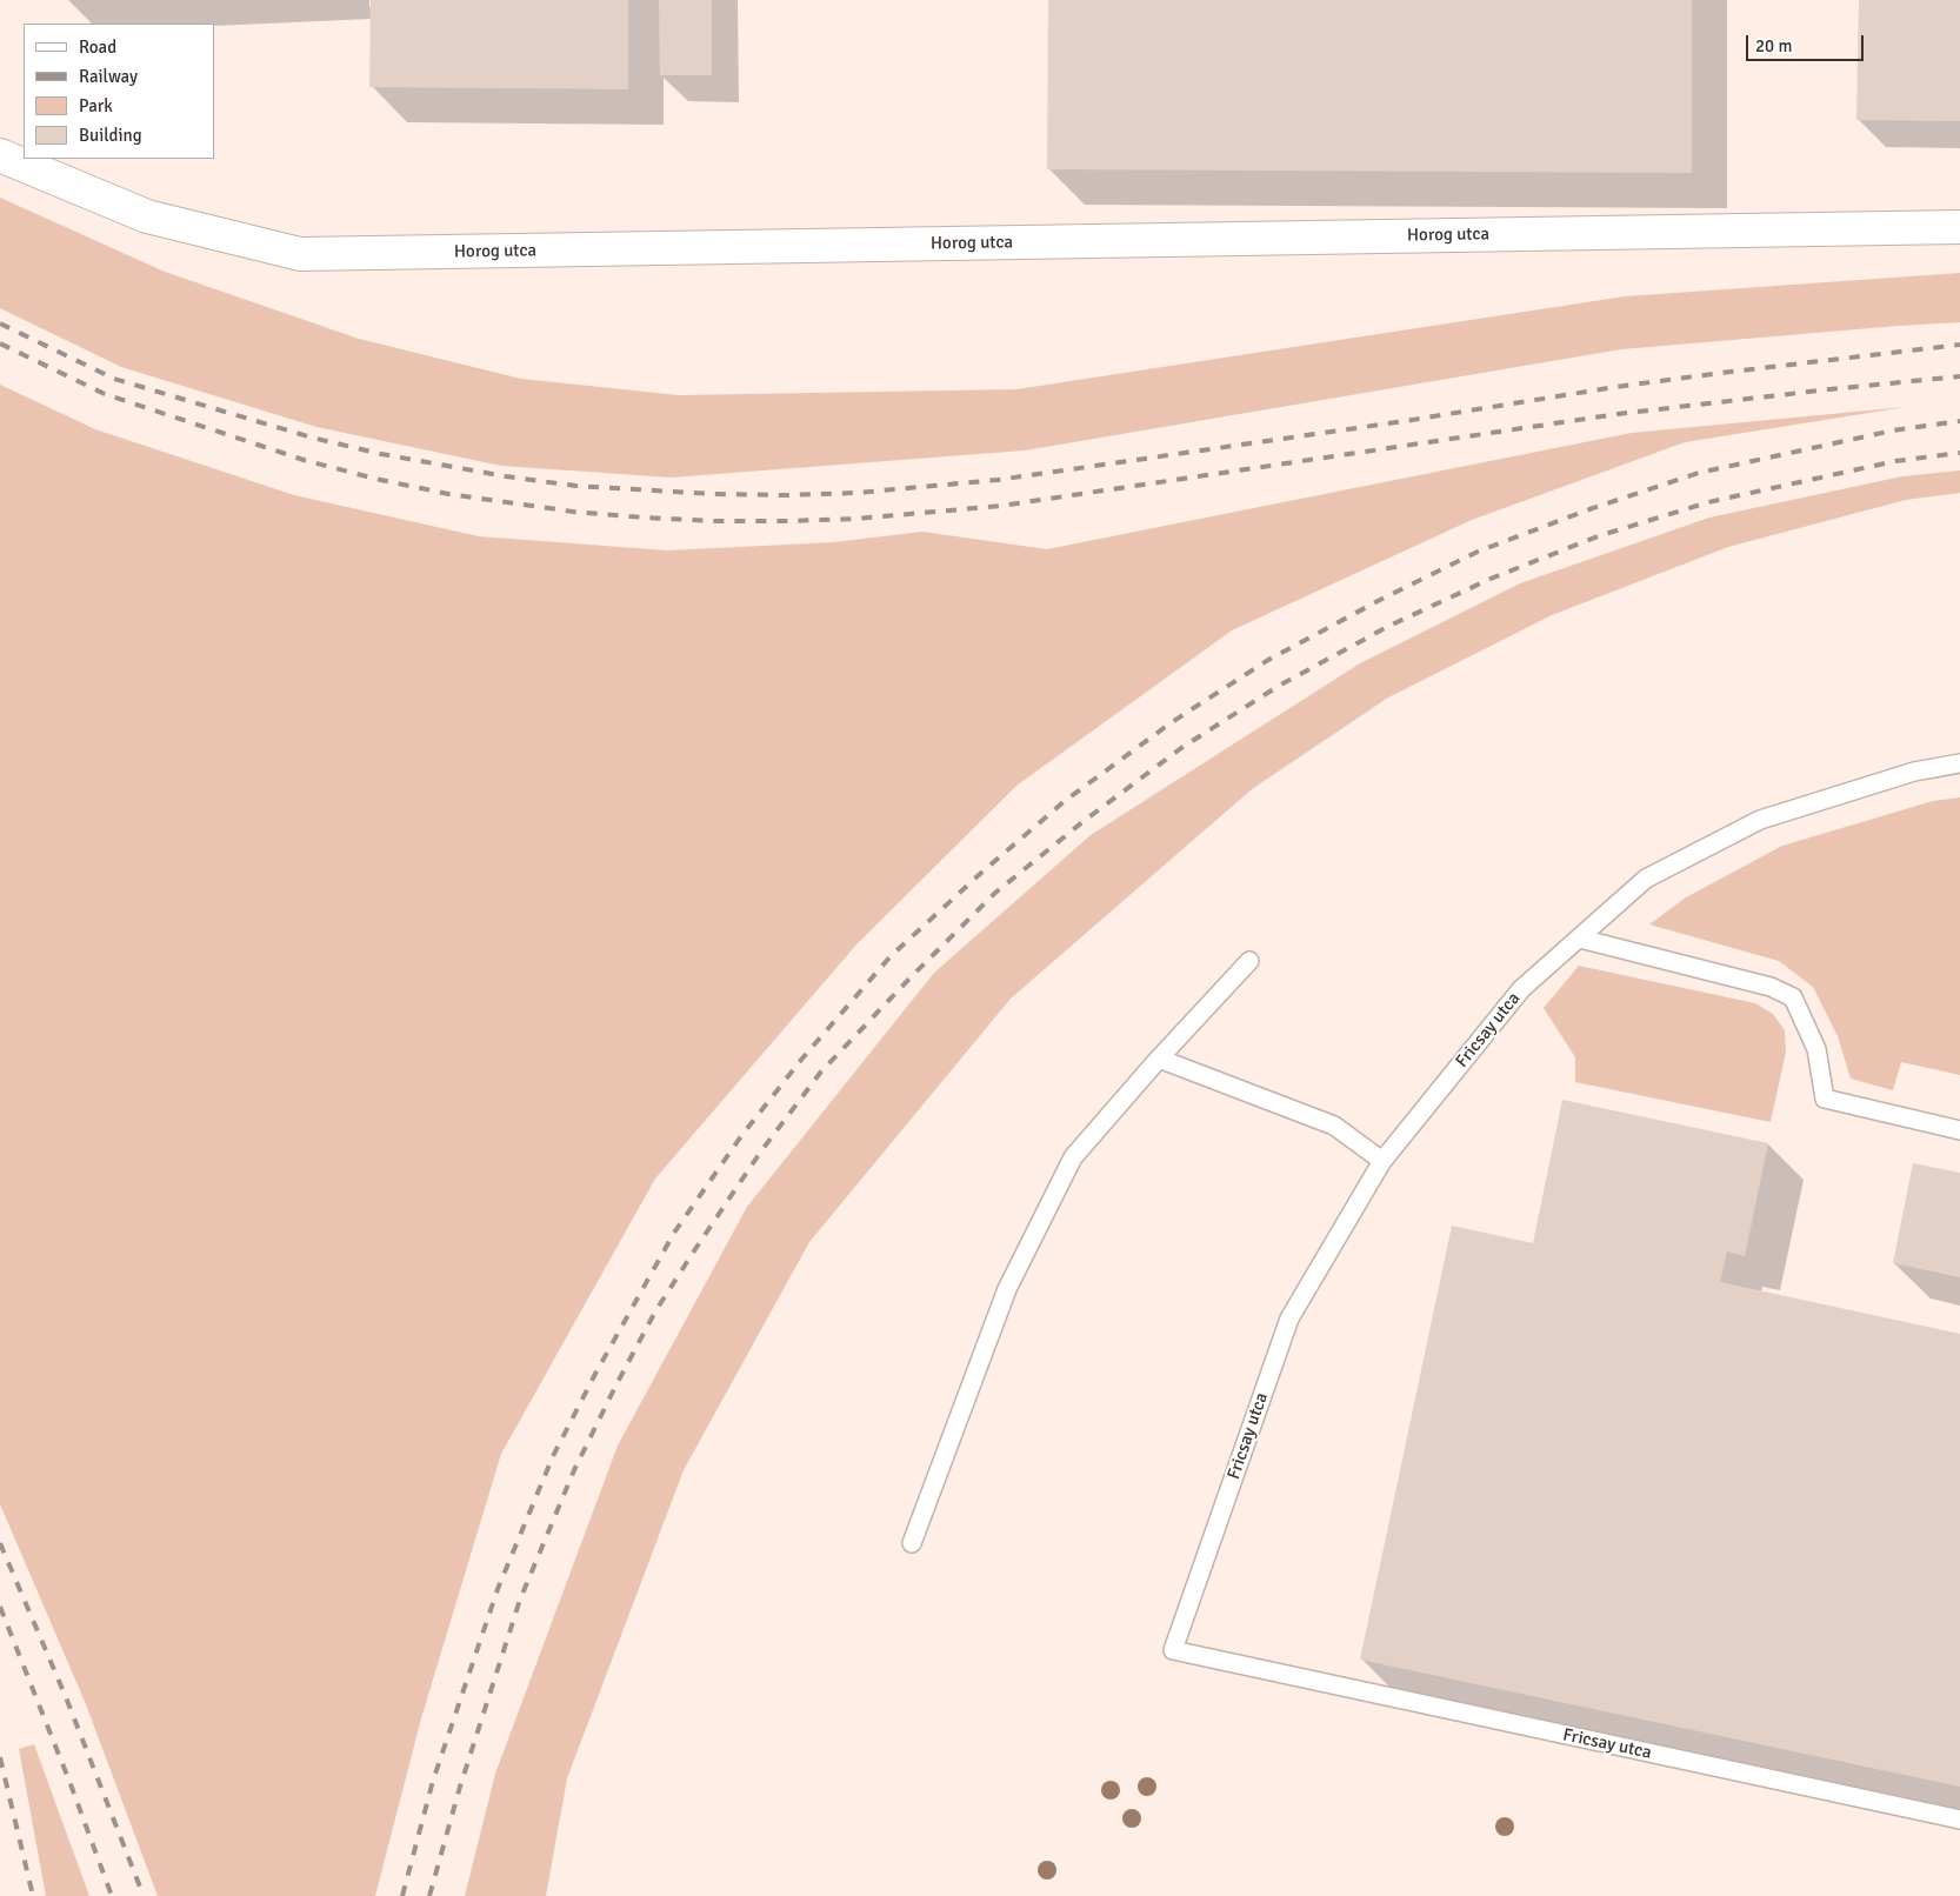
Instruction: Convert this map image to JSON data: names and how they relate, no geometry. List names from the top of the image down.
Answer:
{
  "streets": {
    "street": ["Horog utca"],
    "lane": ["Fricsay utca"]
  },
  "legend": [
    "Road",
    "Railway",
    "Park",
    "Building"
  ],
  "scale_bar": "20 m"
}
